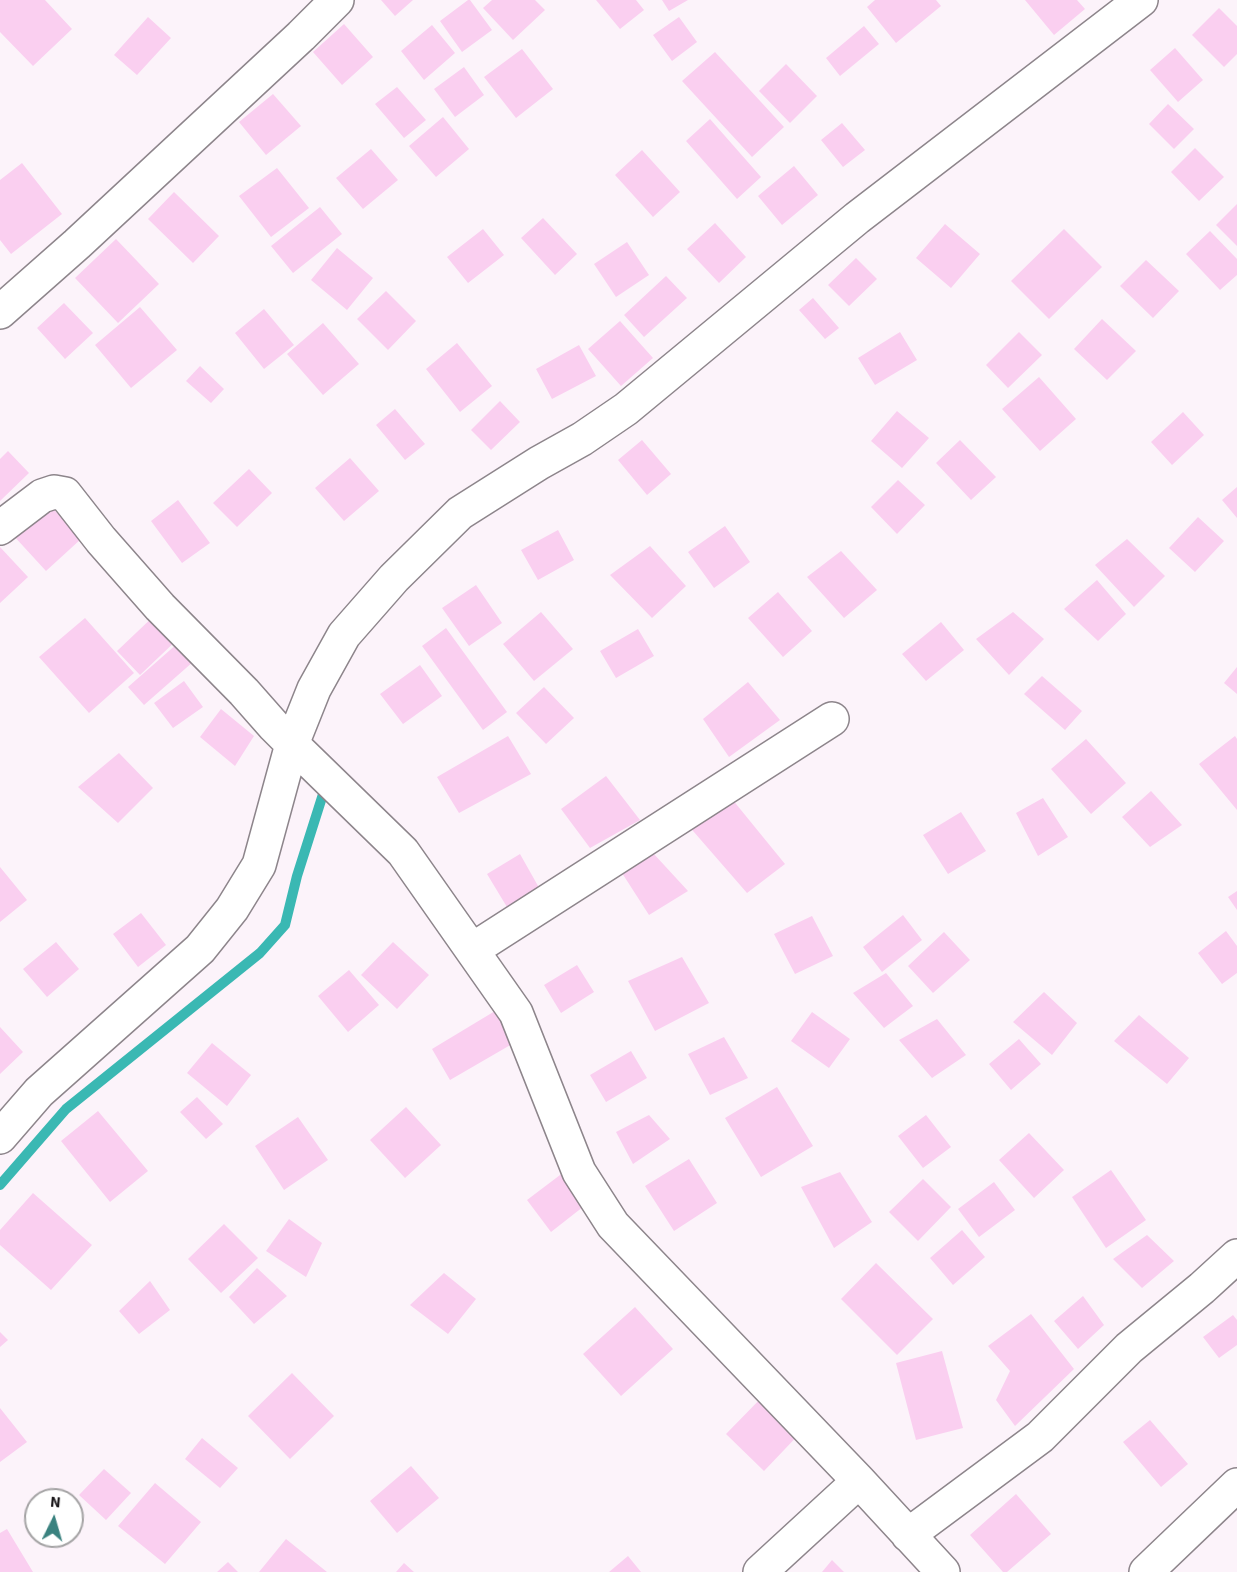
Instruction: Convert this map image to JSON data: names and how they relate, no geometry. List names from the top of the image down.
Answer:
{
  "north": "top"
}
